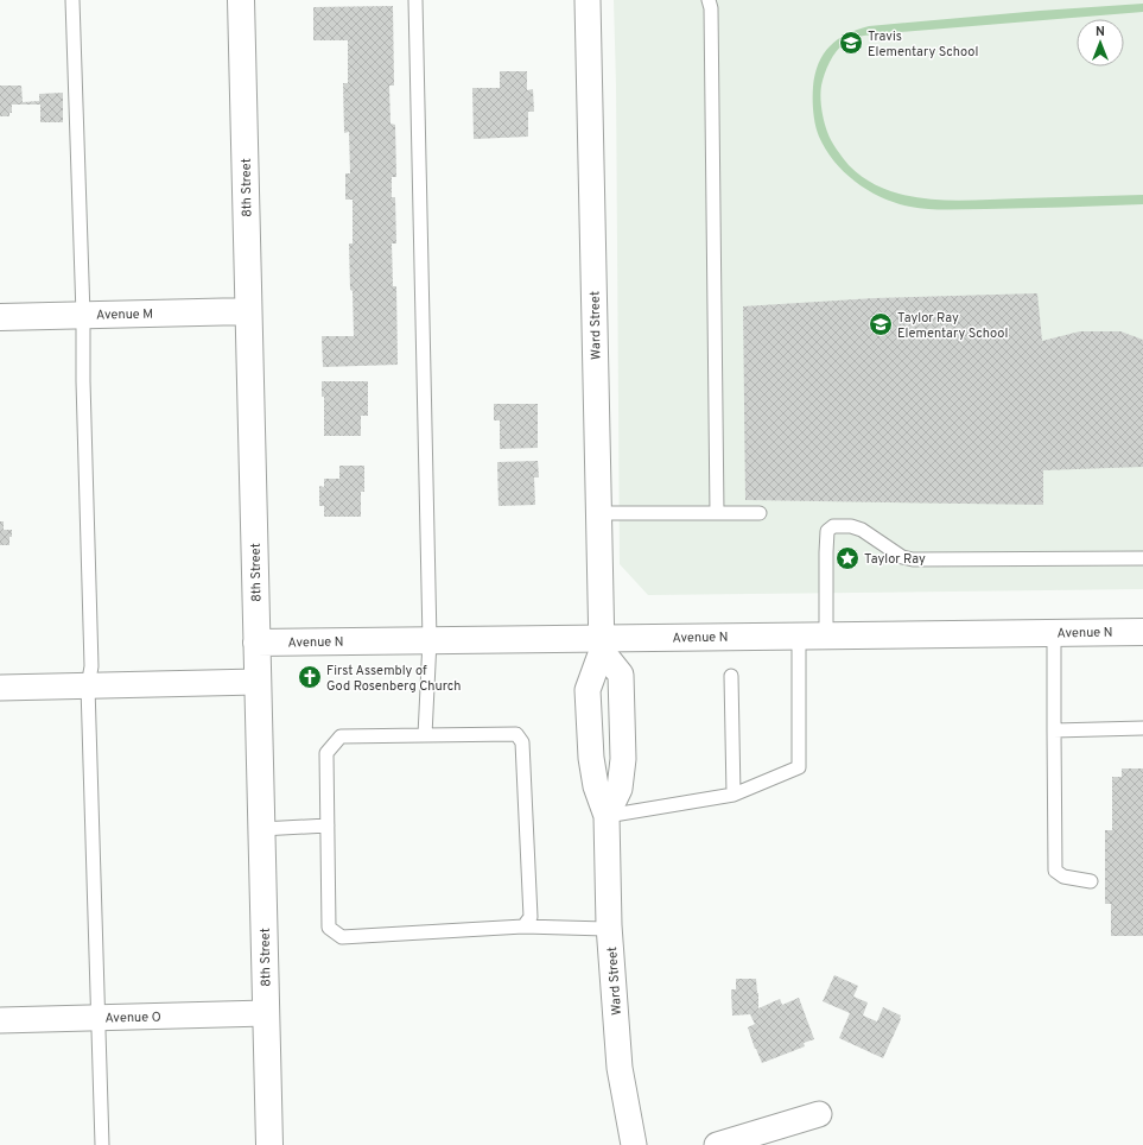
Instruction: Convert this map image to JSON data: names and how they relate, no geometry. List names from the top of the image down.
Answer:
{
  "streets": {
    "street": [
      "8th Street",
      "Avenue M",
      "Ward Street",
      "Avenue N",
      "Avenue O"
    ]
  },
  "crossings": [
    ["8th Street", "Avenue M"],
    ["8th Street", "Avenue N"],
    ["8th Street", "Avenue O"],
    ["Ward Street", "Avenue N"]
  ],
  "places": {
    "school or university": ["Travis Elementary School", "Taylor Ray Elementary School"],
    "place": ["Taylor Ray"],
    "church": ["First Assembly of God Rosenberg Church"]
  },
  "north": "top"
}
